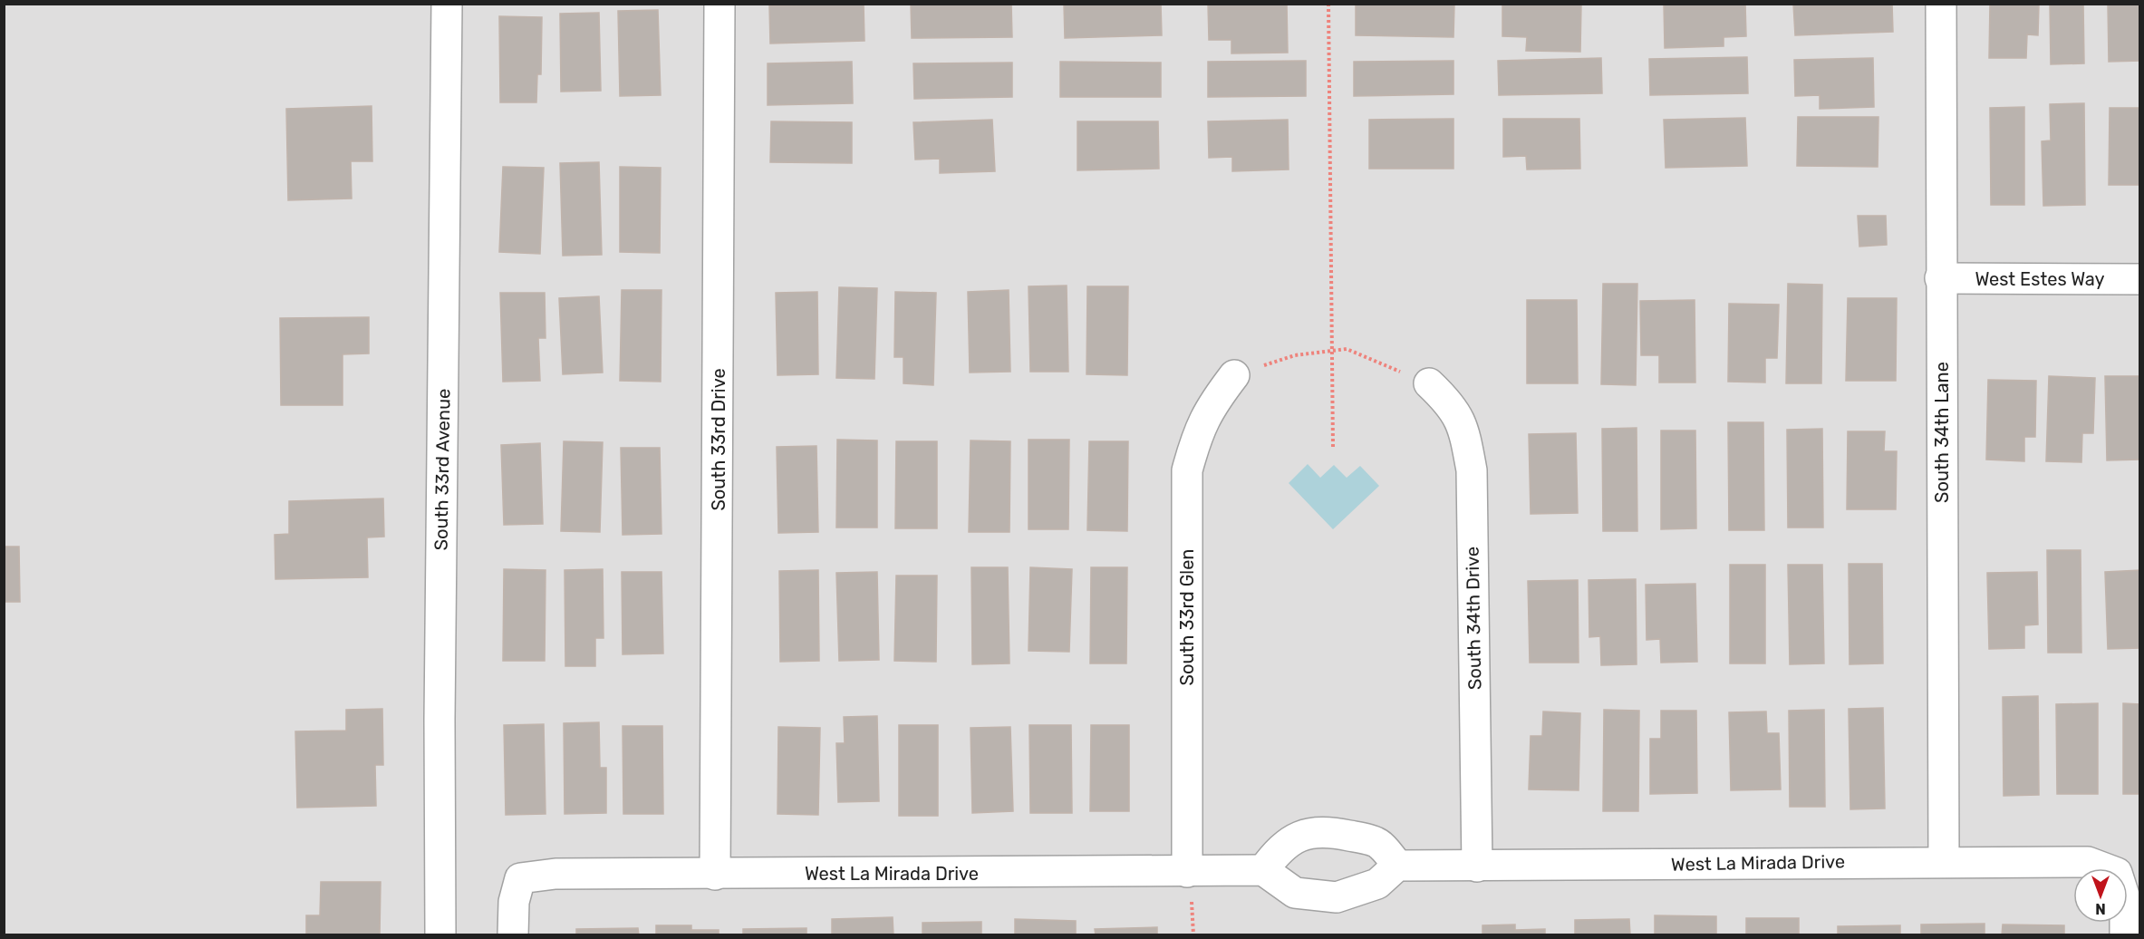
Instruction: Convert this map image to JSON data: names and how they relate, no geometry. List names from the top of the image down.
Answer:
{
  "streets": {
    "street": [
      "West Estes Way",
      "South 34th Lane",
      "South 33rd Drive",
      "South 33rd Avenue",
      "South 33rd Glen",
      "South 34th Drive",
      "West La Mirada Drive"
    ]
  },
  "crossings": [
    ["West Estes Way", "South 34th Lane"],
    ["South 34th Lane", "West La Mirada Drive"],
    ["South 33rd Drive", "West La Mirada Drive"],
    ["South 33rd Glen", "West La Mirada Drive"],
    ["South 34th Drive", "West La Mirada Drive"]
  ],
  "north": "bottom"
}
